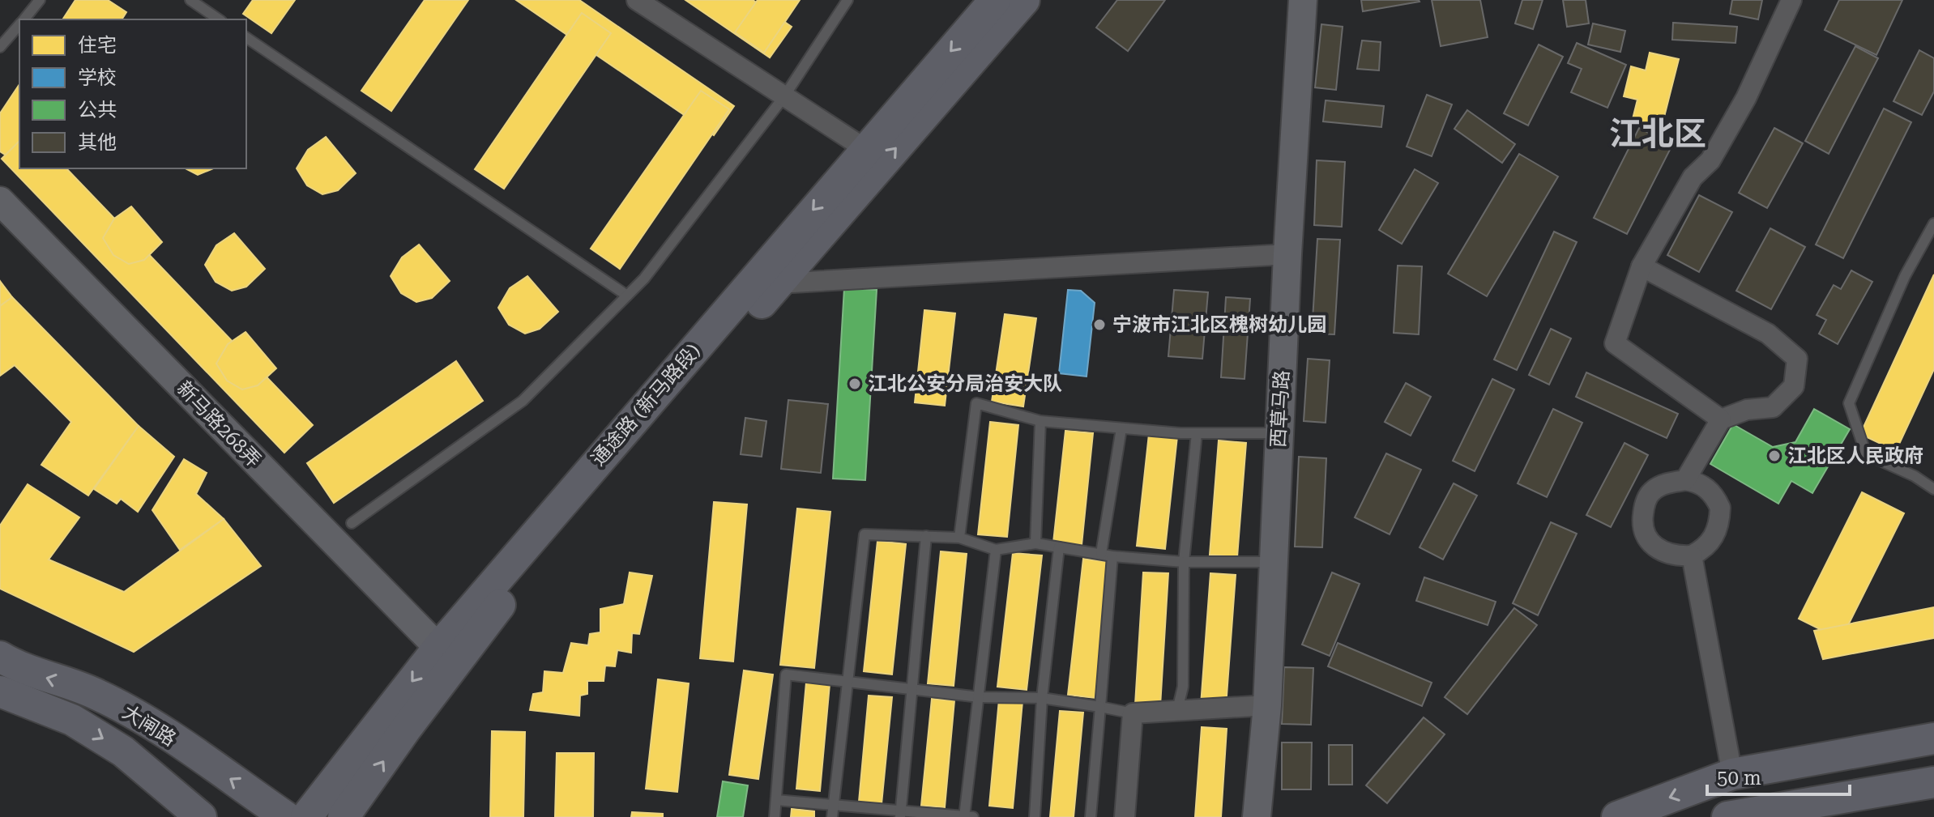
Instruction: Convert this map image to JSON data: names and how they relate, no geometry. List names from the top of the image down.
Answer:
{
  "streets": {
    "main road": ["通途路 (新马路段)", "大闸路"],
    "street": ["西草马路", "新马路268弄"]
  },
  "crossings": [
    ["通途路 (新马路段)", "新马路268弄"]
  ],
  "districts": ["江北区"],
  "places": ["宁波市江北区槐树幼儿园", "江北公安分局治安大队", "江北区人民政府"],
  "legend": [
    "住宅",
    "学校",
    "公共",
    "其他"
  ],
  "scale_bar": "50 m"
}
